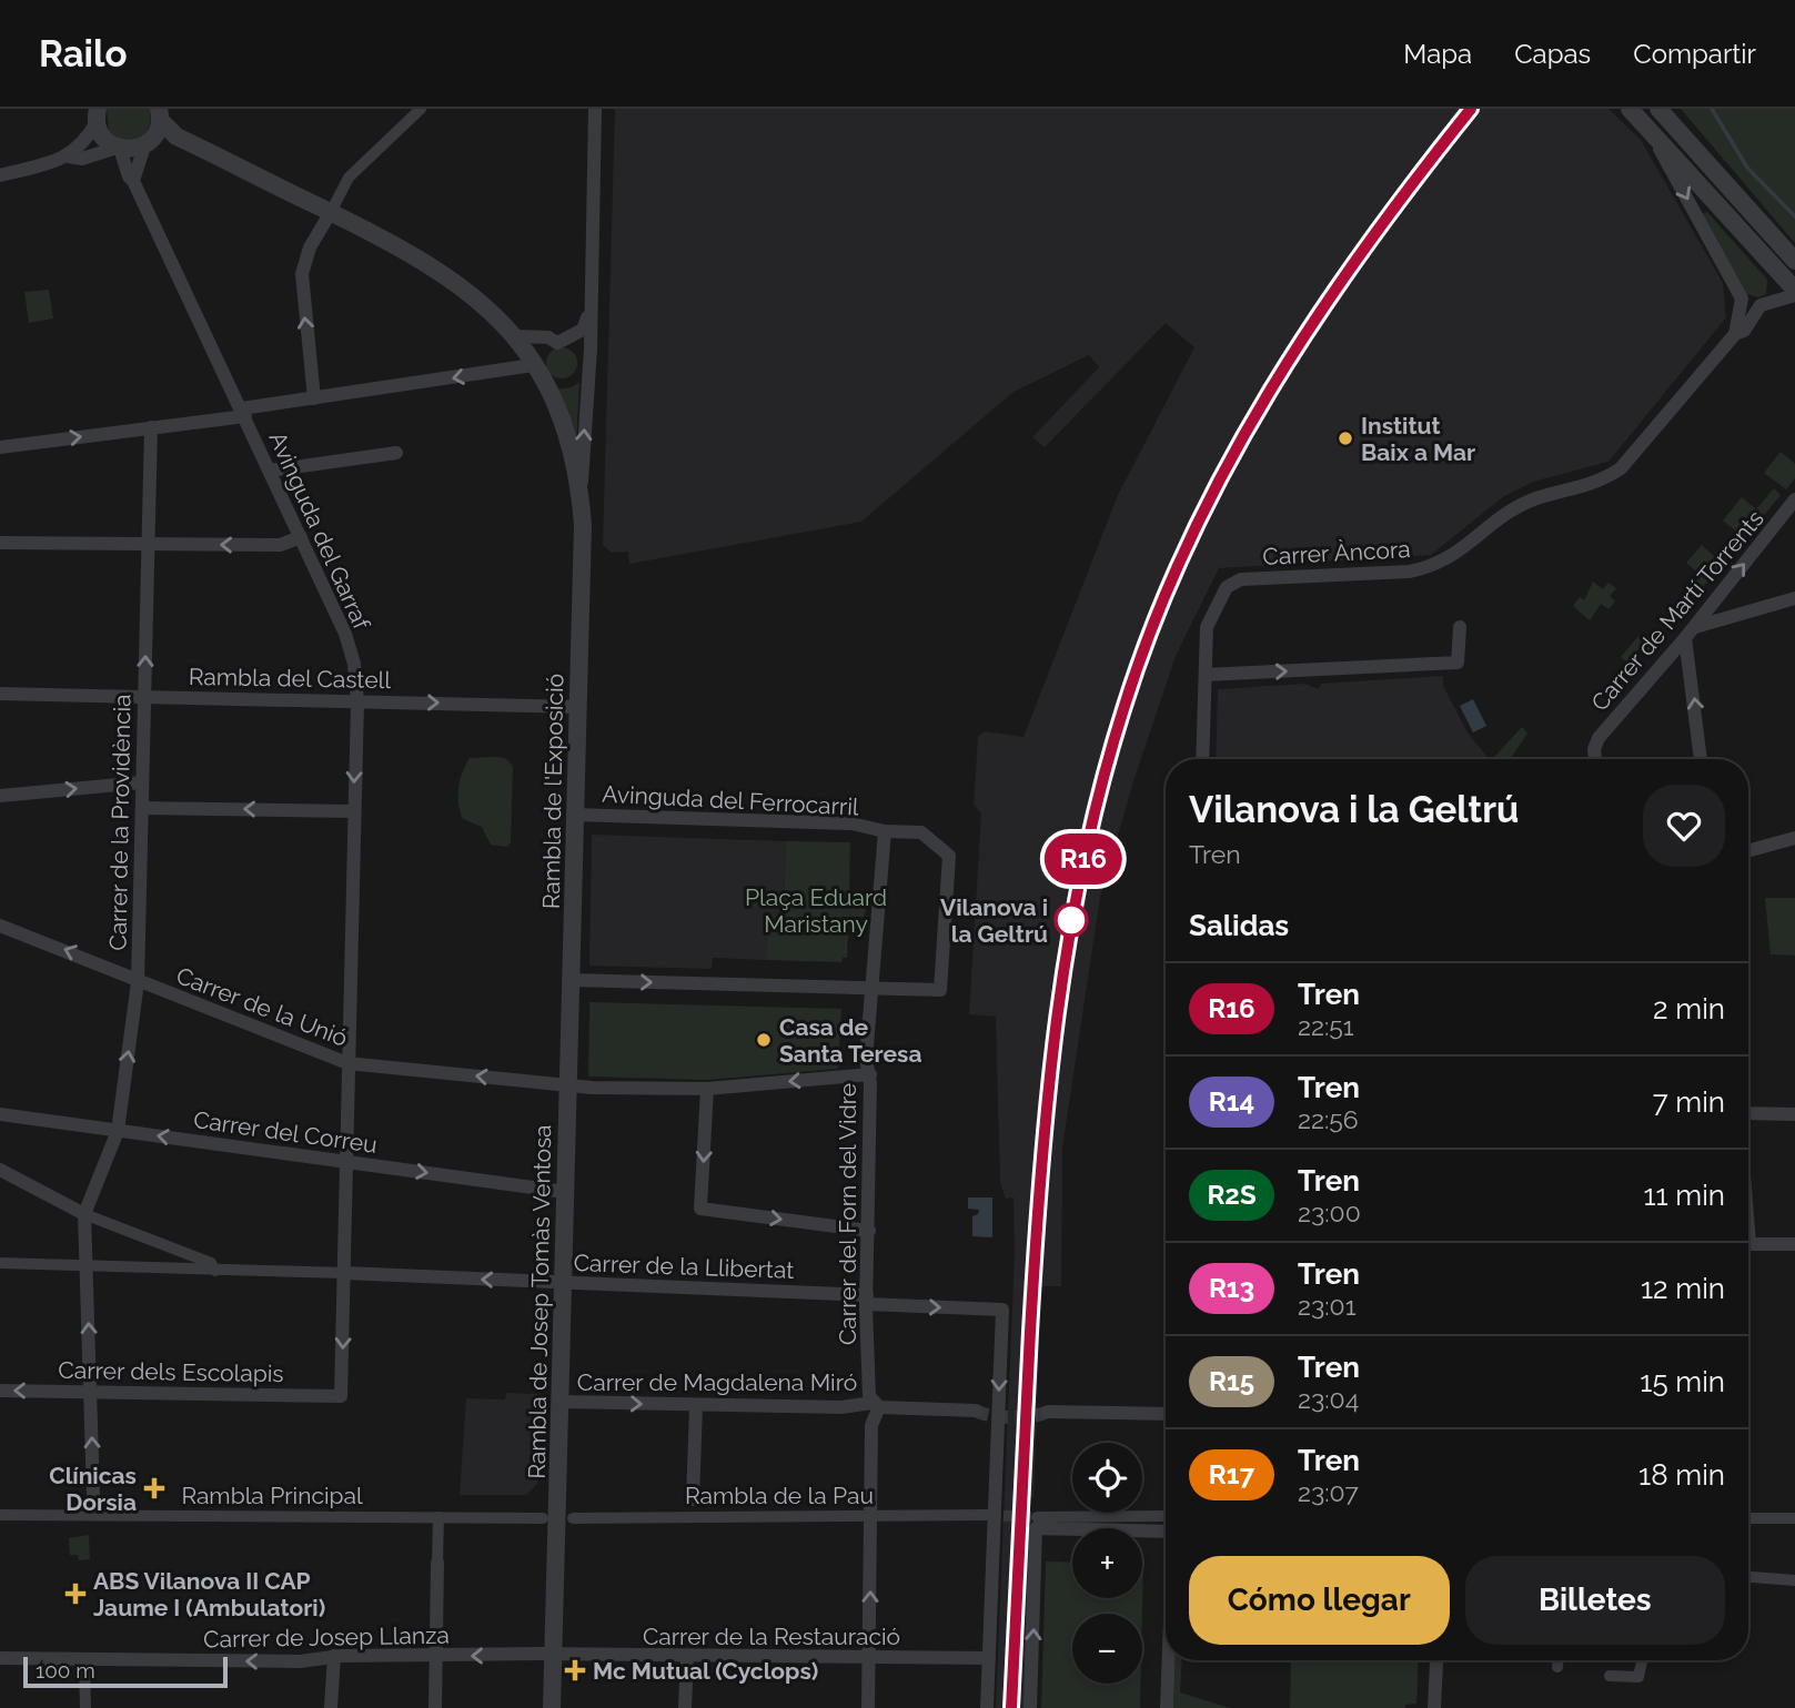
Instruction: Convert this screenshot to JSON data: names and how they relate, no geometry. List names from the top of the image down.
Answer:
{
  "streets": {
    "street": [
      "Avinguda del Garraf",
      "Carrer Àncora",
      "Carrer de Martí Torrents",
      "Rambla del Castell",
      "Rambla de l'Exposició",
      "Avinguda del Ferrocarril",
      "Carrer de la Providència",
      "Carrer de la Unió",
      "Carrer del Correu",
      "Carrer del Forn del Vidre",
      "Carrer de la Llibertat",
      "Rambla de Josep Tomàs Ventosa",
      "Carrer dels Escolapis",
      "Carrer de Magdalena Miró",
      "Rambla Principal",
      "Rambla de la Pau",
      "Carrer de la Restauració",
      "Carrer de Josep Llanza"
    ]
  },
  "crossings": [
    ["Avinguda del Garraf", "Rambla del Castell"],
    ["Avinguda del Garraf", "Carrer de la Unió"],
    ["Avinguda del Garraf", "Carrer del Correu"],
    ["Avinguda del Garraf", "Carrer de la Llibertat"],
    ["Avinguda del Garraf", "Carrer dels Escolapis"],
    ["Rambla del Castell", "Rambla de l'Exposició"],
    ["Rambla del Castell", "Carrer de la Providència"],
    ["Rambla de l'Exposició", "Avinguda del Ferrocarril"],
    ["Rambla de l'Exposició", "Carrer de la Unió"],
    ["Rambla de l'Exposició", "Rambla de Josep Tomàs Ventosa"],
    ["Carrer de la Providència", "Carrer de la Unió"],
    ["Carrer de la Providència", "Carrer del Correu"],
    ["Carrer de la Unió", "Carrer del Forn del Vidre"],
    ["Carrer de la Unió", "Rambla de Josep Tomàs Ventosa"],
    ["Carrer del Correu", "Rambla de Josep Tomàs Ventosa"],
    ["Carrer del Forn del Vidre", "Carrer de la Llibertat"],
    ["Carrer del Forn del Vidre", "Carrer de Magdalena Miró"],
    ["Carrer del Forn del Vidre", "Rambla de la Pau"],
    ["Carrer del Forn del Vidre", "Carrer de la Restauració"],
    ["Carrer de la Llibertat", "Rambla de Josep Tomàs Ventosa"],
    ["Carrer de la Llibertat", "Carrer de la Restauració"],
    ["Rambla de Josep Tomàs Ventosa", "Carrer de Magdalena Miró"],
    ["Rambla de Josep Tomàs Ventosa", "Rambla Principal"],
    ["Rambla de Josep Tomàs Ventosa", "Rambla de la Pau"],
    ["Rambla de Josep Tomàs Ventosa", "Carrer de la Restauració"],
    ["Rambla de Josep Tomàs Ventosa", "Carrer de Josep Llanza"],
    ["Rambla Principal", "Rambla de la Pau"],
    ["Carrer de la Restauració", "Carrer de Josep Llanza"]
  ],
  "one_way": [
    "Carrer de Martí Torrents",
    "Rambla del Castell",
    "Carrer de la Providència",
    "Carrer de Josep Llanza"
  ],
  "parks": ["Plaça Eduard Maristany"],
  "places": {
    "other": ["Institut Baix a Mar", "Vilanova i la Geltrú", "Casa de Santa Teresa"],
    "health": ["Clínicas Dorsia", "ABS Vilanova II CAP Jaume I (Ambulatori)", "Mc Mutual (Cyclops)"]
  },
  "scale_bar": "100 m",
  "page": {
    "header": "Railo",
    "nav": ["Mapa", "Capas", "Compartir"],
    "on_map": "R16",
    "heading": [
      ["Vilanova i la Geltrú", "Tren"],
      "Salidas"
    ],
    "list": [
      {
        "mark": "R16",
        "name": "Tren",
        "note": "22:51",
        "value": "2 min"
      },
      {
        "mark": "R14",
        "name": "Tren",
        "note": "22:56",
        "value": "7 min"
      },
      {
        "mark": "R2S",
        "name": "Tren",
        "note": "23:00",
        "value": "11 min"
      },
      {
        "mark": "R13",
        "name": "Tren",
        "note": "23:01",
        "value": "12 min"
      },
      {
        "mark": "R15",
        "name": "Tren",
        "note": "23:04",
        "value": "15 min"
      },
      {
        "mark": "R17",
        "name": "Tren",
        "note": "23:07",
        "value": "18 min"
      }
    ],
    "map_buttons": ["+", "−"],
    "buttons": ["Cómo llegar", "Billetes"],
    "scale": "100 m"
  }
}
